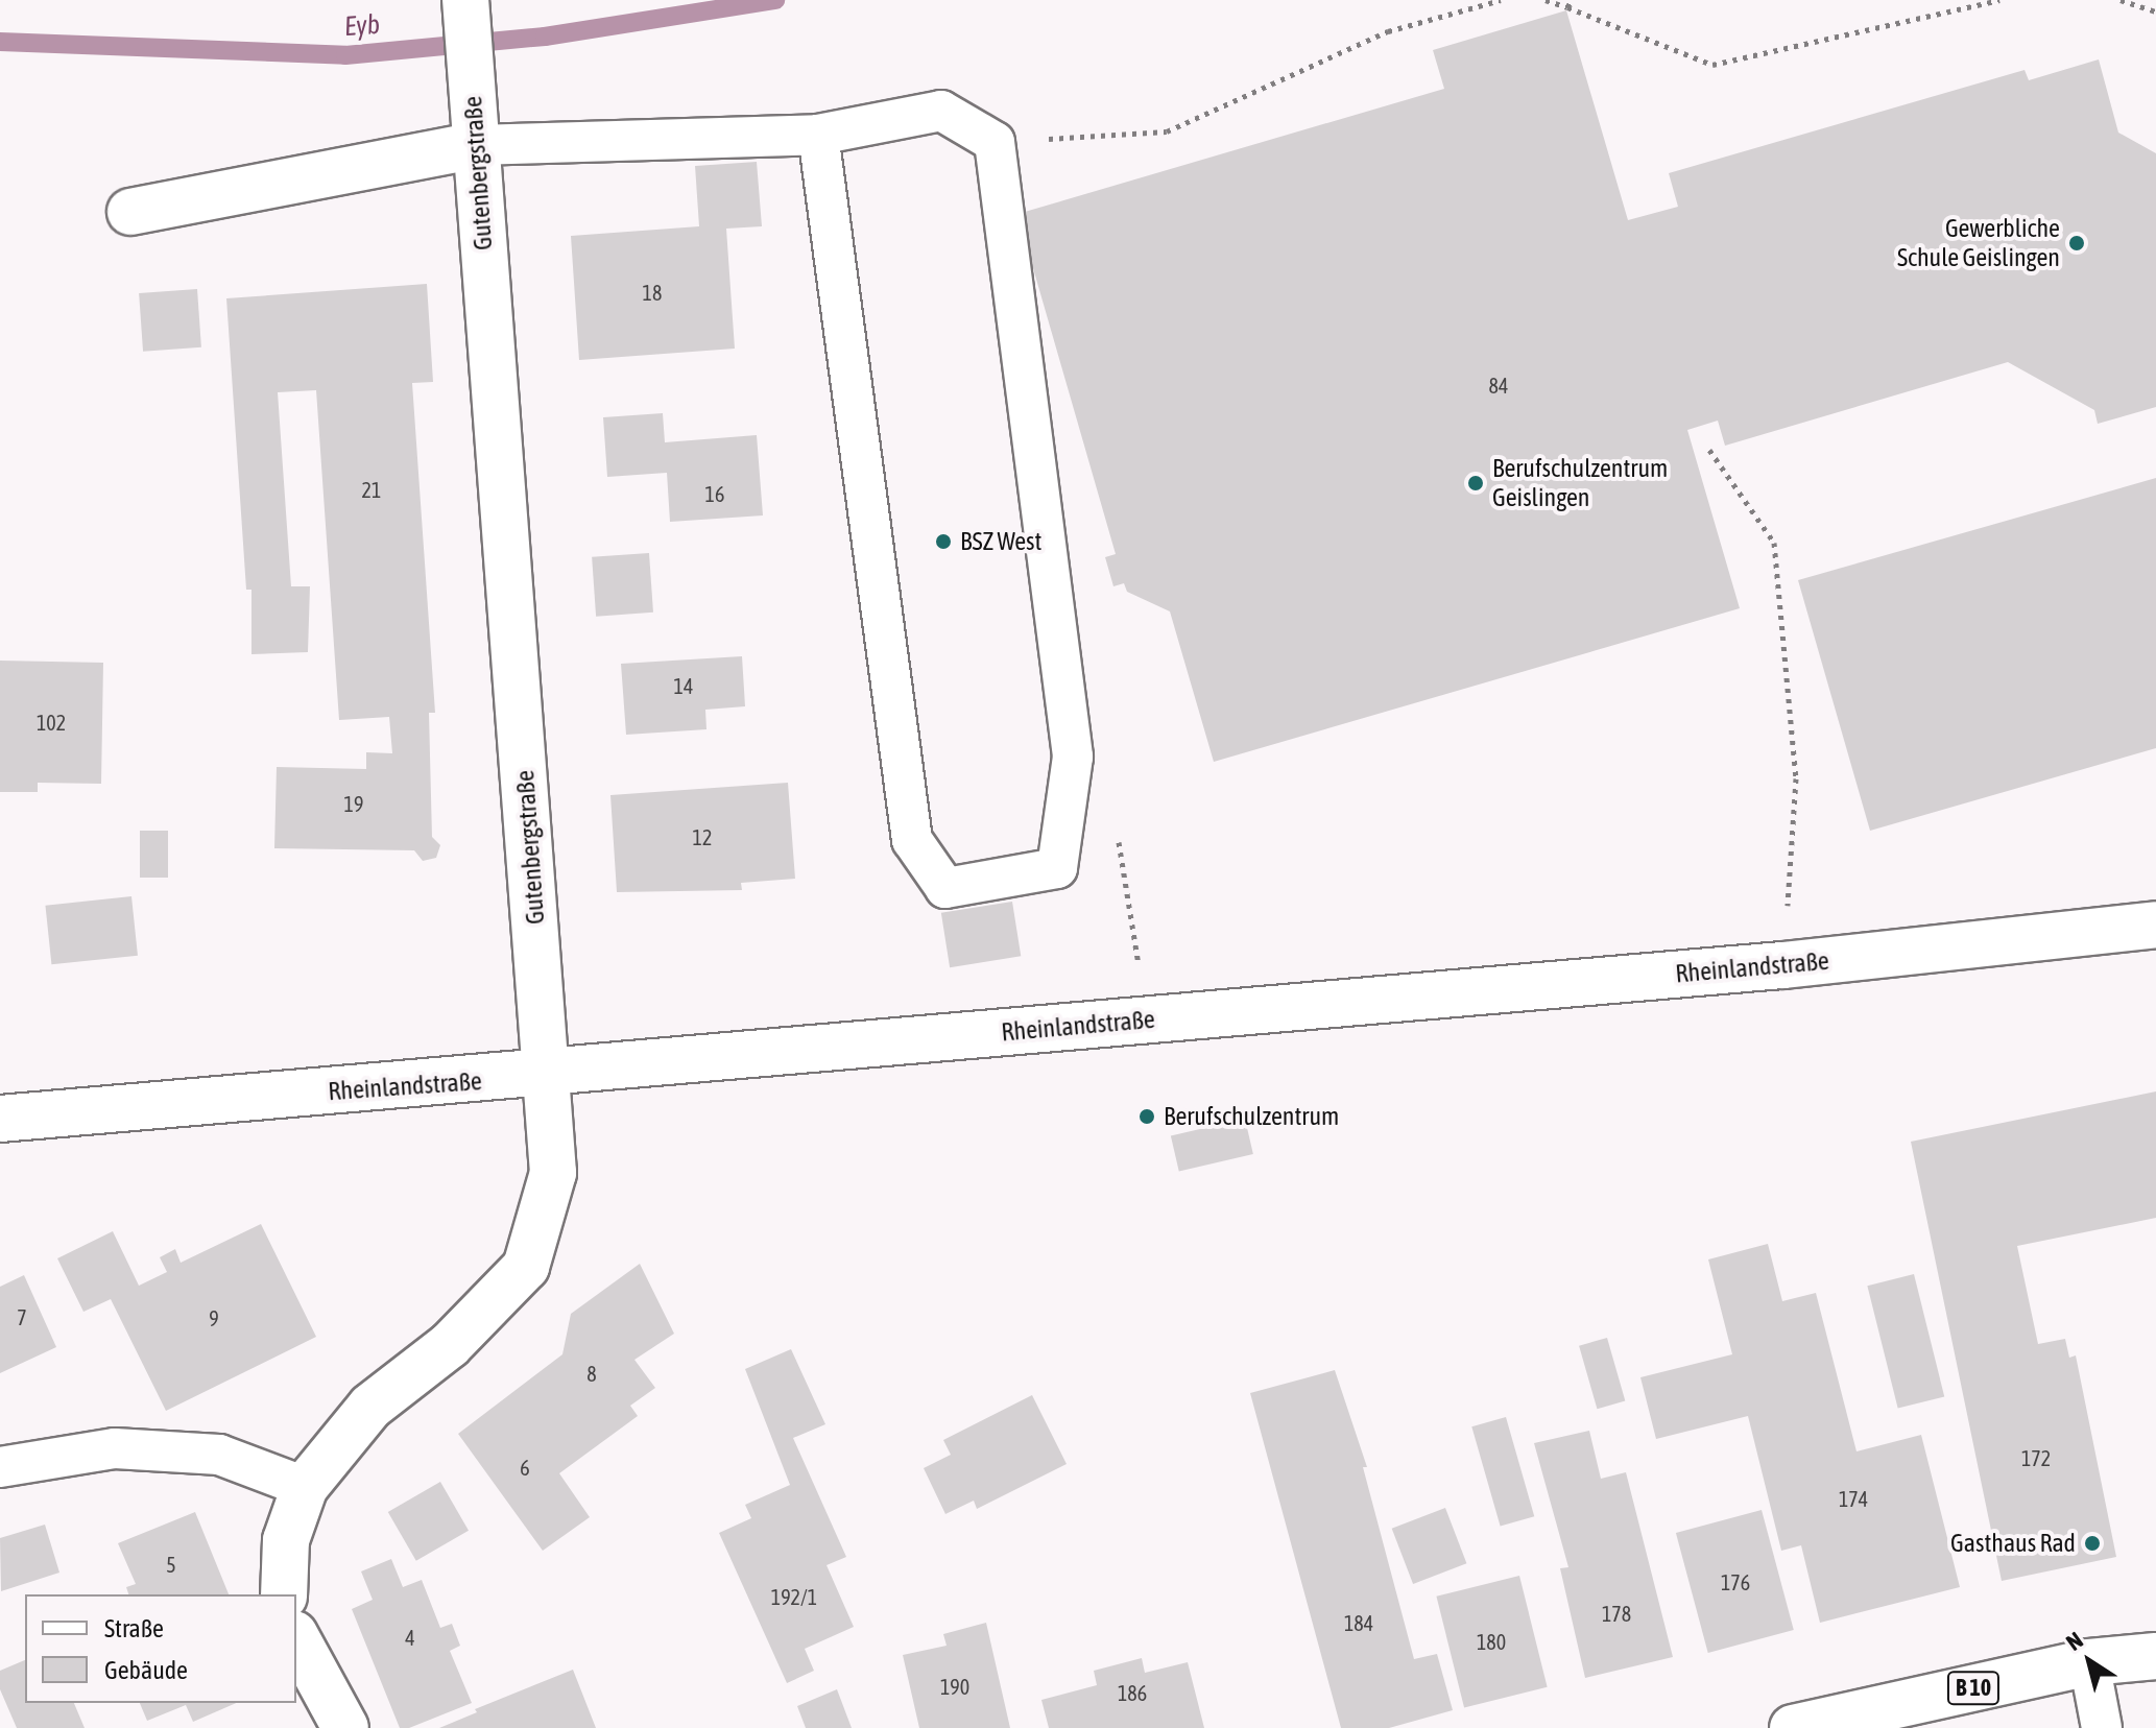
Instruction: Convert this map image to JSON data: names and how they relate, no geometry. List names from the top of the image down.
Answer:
{
  "streets": {
    "main road": ["Gutenbergstraße", "Rheinlandstraße", "B 10"]
  },
  "crossings": [
    ["Gutenbergstraße", "Rheinlandstraße"]
  ],
  "water": ["Eyb"],
  "places": [
    "Gewerbliche Schule Geislingen",
    "Berufschulzentrum Geislingen",
    "BSZ West",
    "Berufschulzentrum",
    "Gasthaus Rad"
  ],
  "house_numbers": [
    "18",
    "84",
    "21",
    "16",
    "14",
    "102",
    "19",
    "12",
    "7",
    "9",
    "8",
    "172",
    "6",
    "174",
    "5",
    "176",
    "192/1",
    "178",
    "184",
    "4",
    "180",
    "190",
    "186"
  ],
  "legend": ["Straße", "Gebäude"],
  "north": "top left"
}
